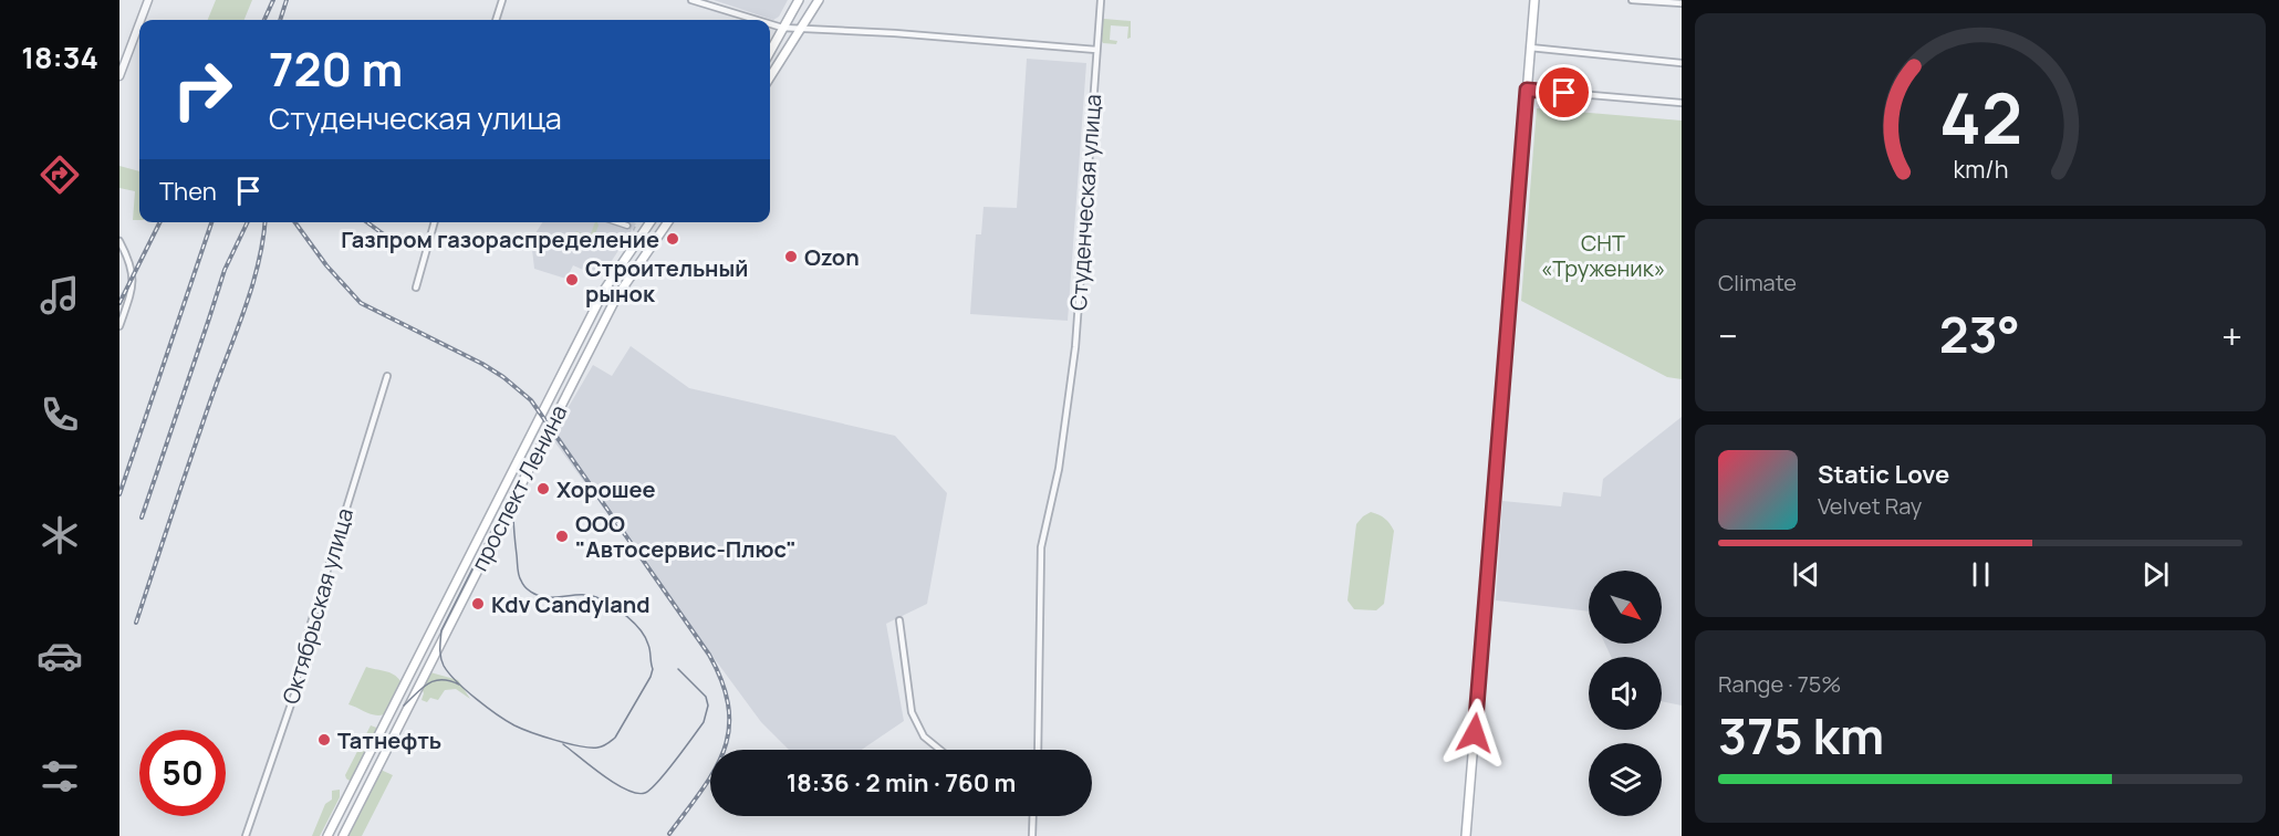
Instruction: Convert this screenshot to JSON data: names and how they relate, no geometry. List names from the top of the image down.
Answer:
{
  "streets": {
    "main road": ["проспект Ленина"],
    "street": ["Студенческая улица", "Октябрьская улица"]
  },
  "parks": ["СНТ «Труженик»"],
  "places": [
    "Газпром газораспределение",
    "Ozon",
    "Строительный рынок",
    "Хорошее",
    "ООО \"Автосервис-Плюс\"",
    "Kdv Candyland",
    "Татнефть"
  ],
  "north": "bottom right",
  "page": {
    "tabs": "18:34",
    "turn": ["720 m", "Студенческая улица"],
    "then": "Then",
    "tile": [
      "Climate",
      ["Range · 75%", "375 km"]
    ],
    "heat": ["−", "23°", "+"],
    "song": ["Static Love", "Velvet Ray"],
    "limit": "50",
    "trip": "18:36 · 2 min · 760 m",
    "gauge": ["42", "km/h"]
  }
}
